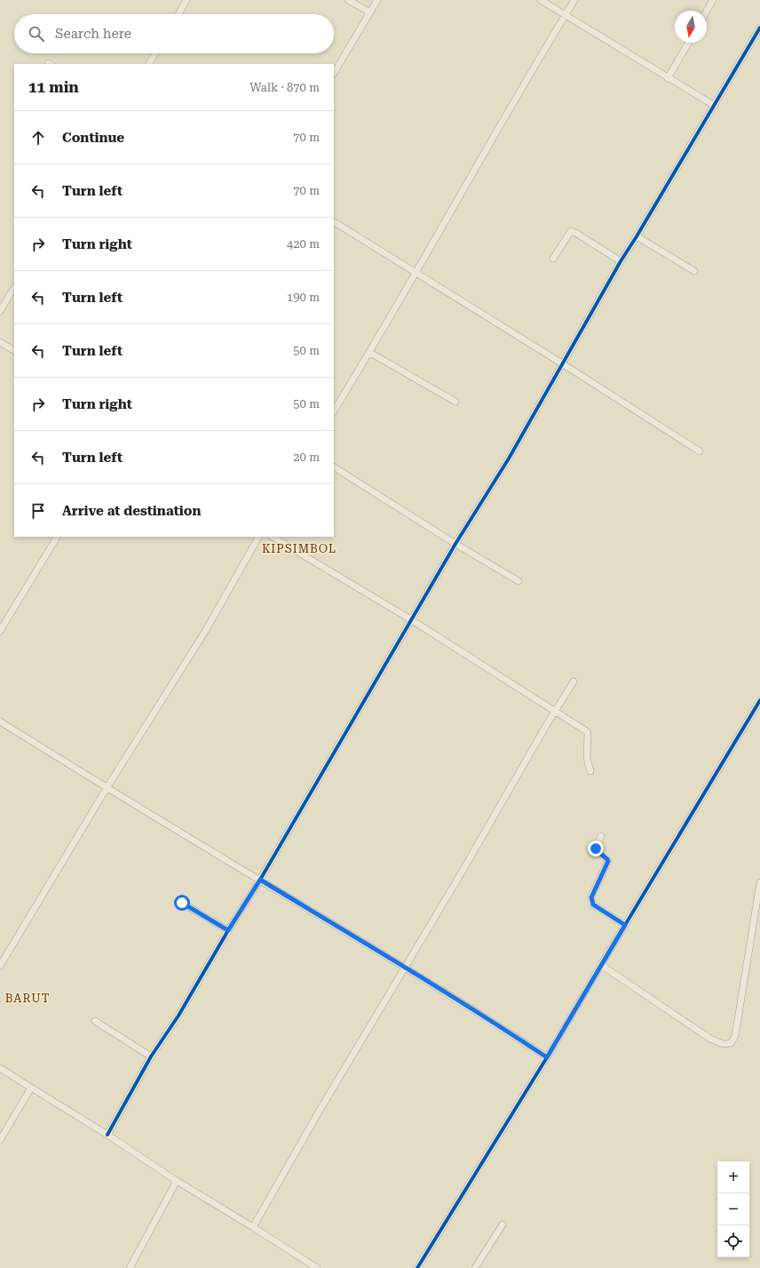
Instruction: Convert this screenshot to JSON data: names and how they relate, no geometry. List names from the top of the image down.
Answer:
{
  "districts": ["KIPSIMBOL", "BARUT"],
  "north": "bottom",
  "page": {
    "search": "Search here",
    "heading": ["11 min", "Walk · 870 m"],
    "list": [
      ["Continue", "70 m"],
      ["Turn left", "70 m"],
      ["Turn right", "420 m"],
      ["Turn left", "190 m"],
      ["Turn left", "50 m"],
      ["Turn right", "50 m"],
      ["Turn left", "20 m"],
      "Arrive at destination"
    ],
    "map_buttons": ["+", "−"]
  }
}
